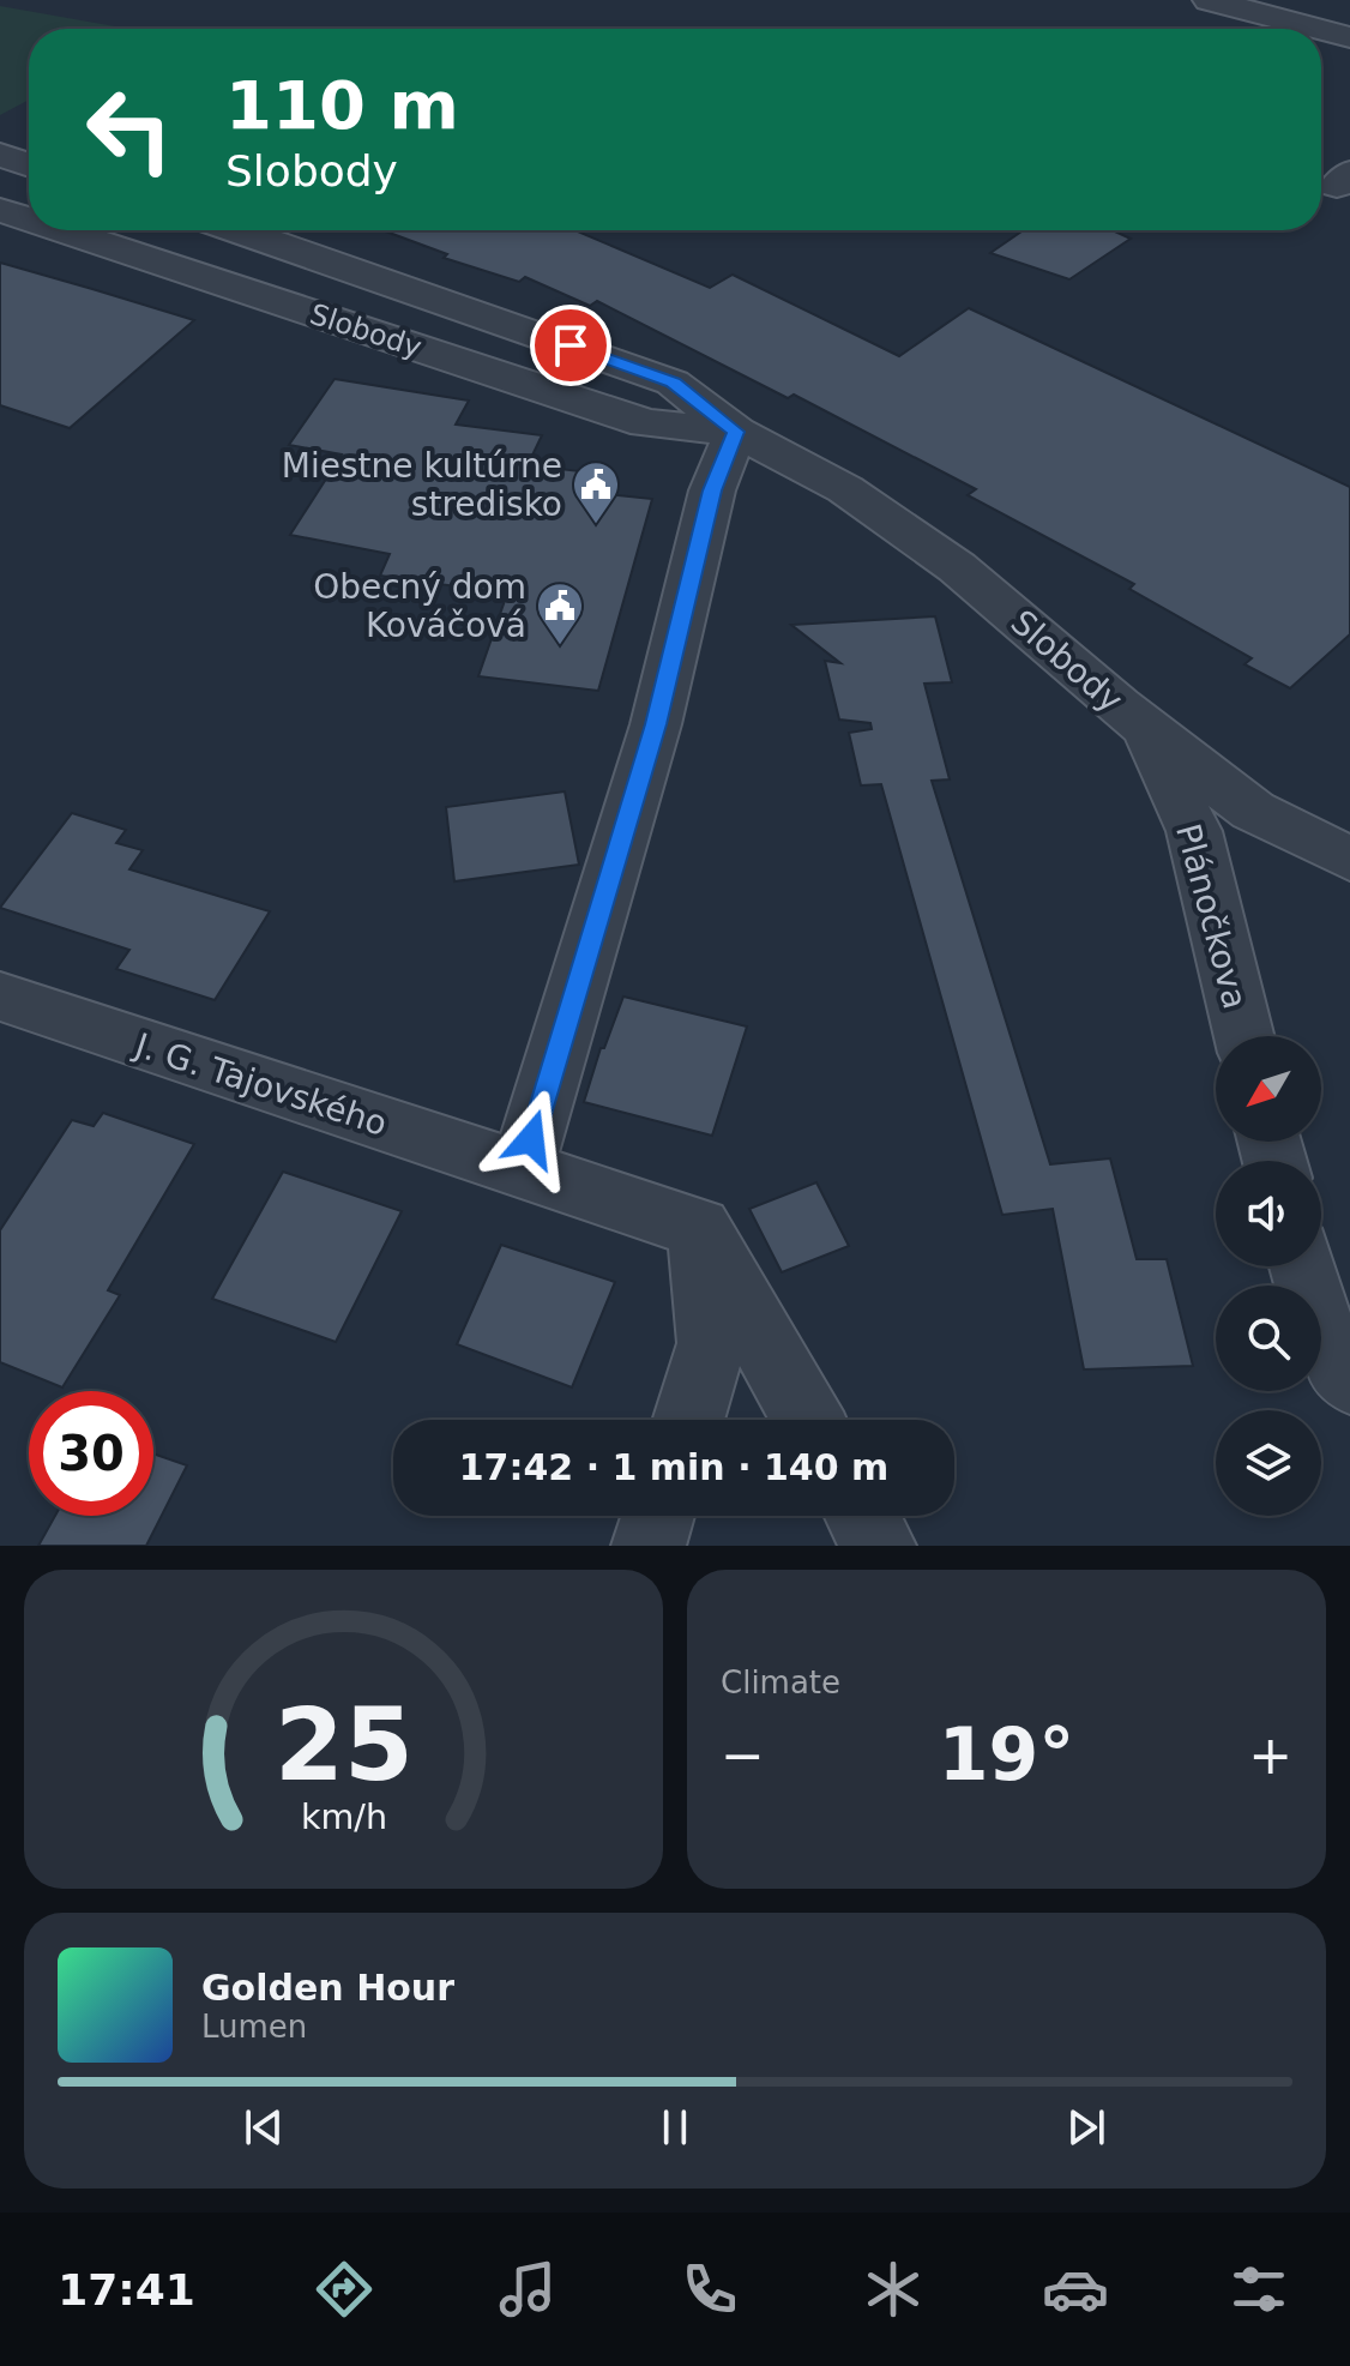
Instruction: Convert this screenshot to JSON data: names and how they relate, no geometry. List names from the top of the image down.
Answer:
{
  "streets": {
    "street": ["Slobody", "Plánočkova", "J. G. Tajovského"]
  },
  "crossings": [
    ["Slobody", "Plánočkova"]
  ],
  "places": {
    "public building": ["Miestne kultúrne stredisko", "Obecný dom Kováčová"]
  },
  "north": "bottom left",
  "page": {
    "turn": ["110 m", "Slobody"],
    "limit": "30",
    "trip": "17:42 · 1 min · 140 m",
    "tile": "Climate",
    "heat": ["−", "19°", "+"],
    "song": ["Golden Hour", "Lumen"],
    "tabs": "17:41",
    "gauge": ["25", "km/h"]
  }
}
